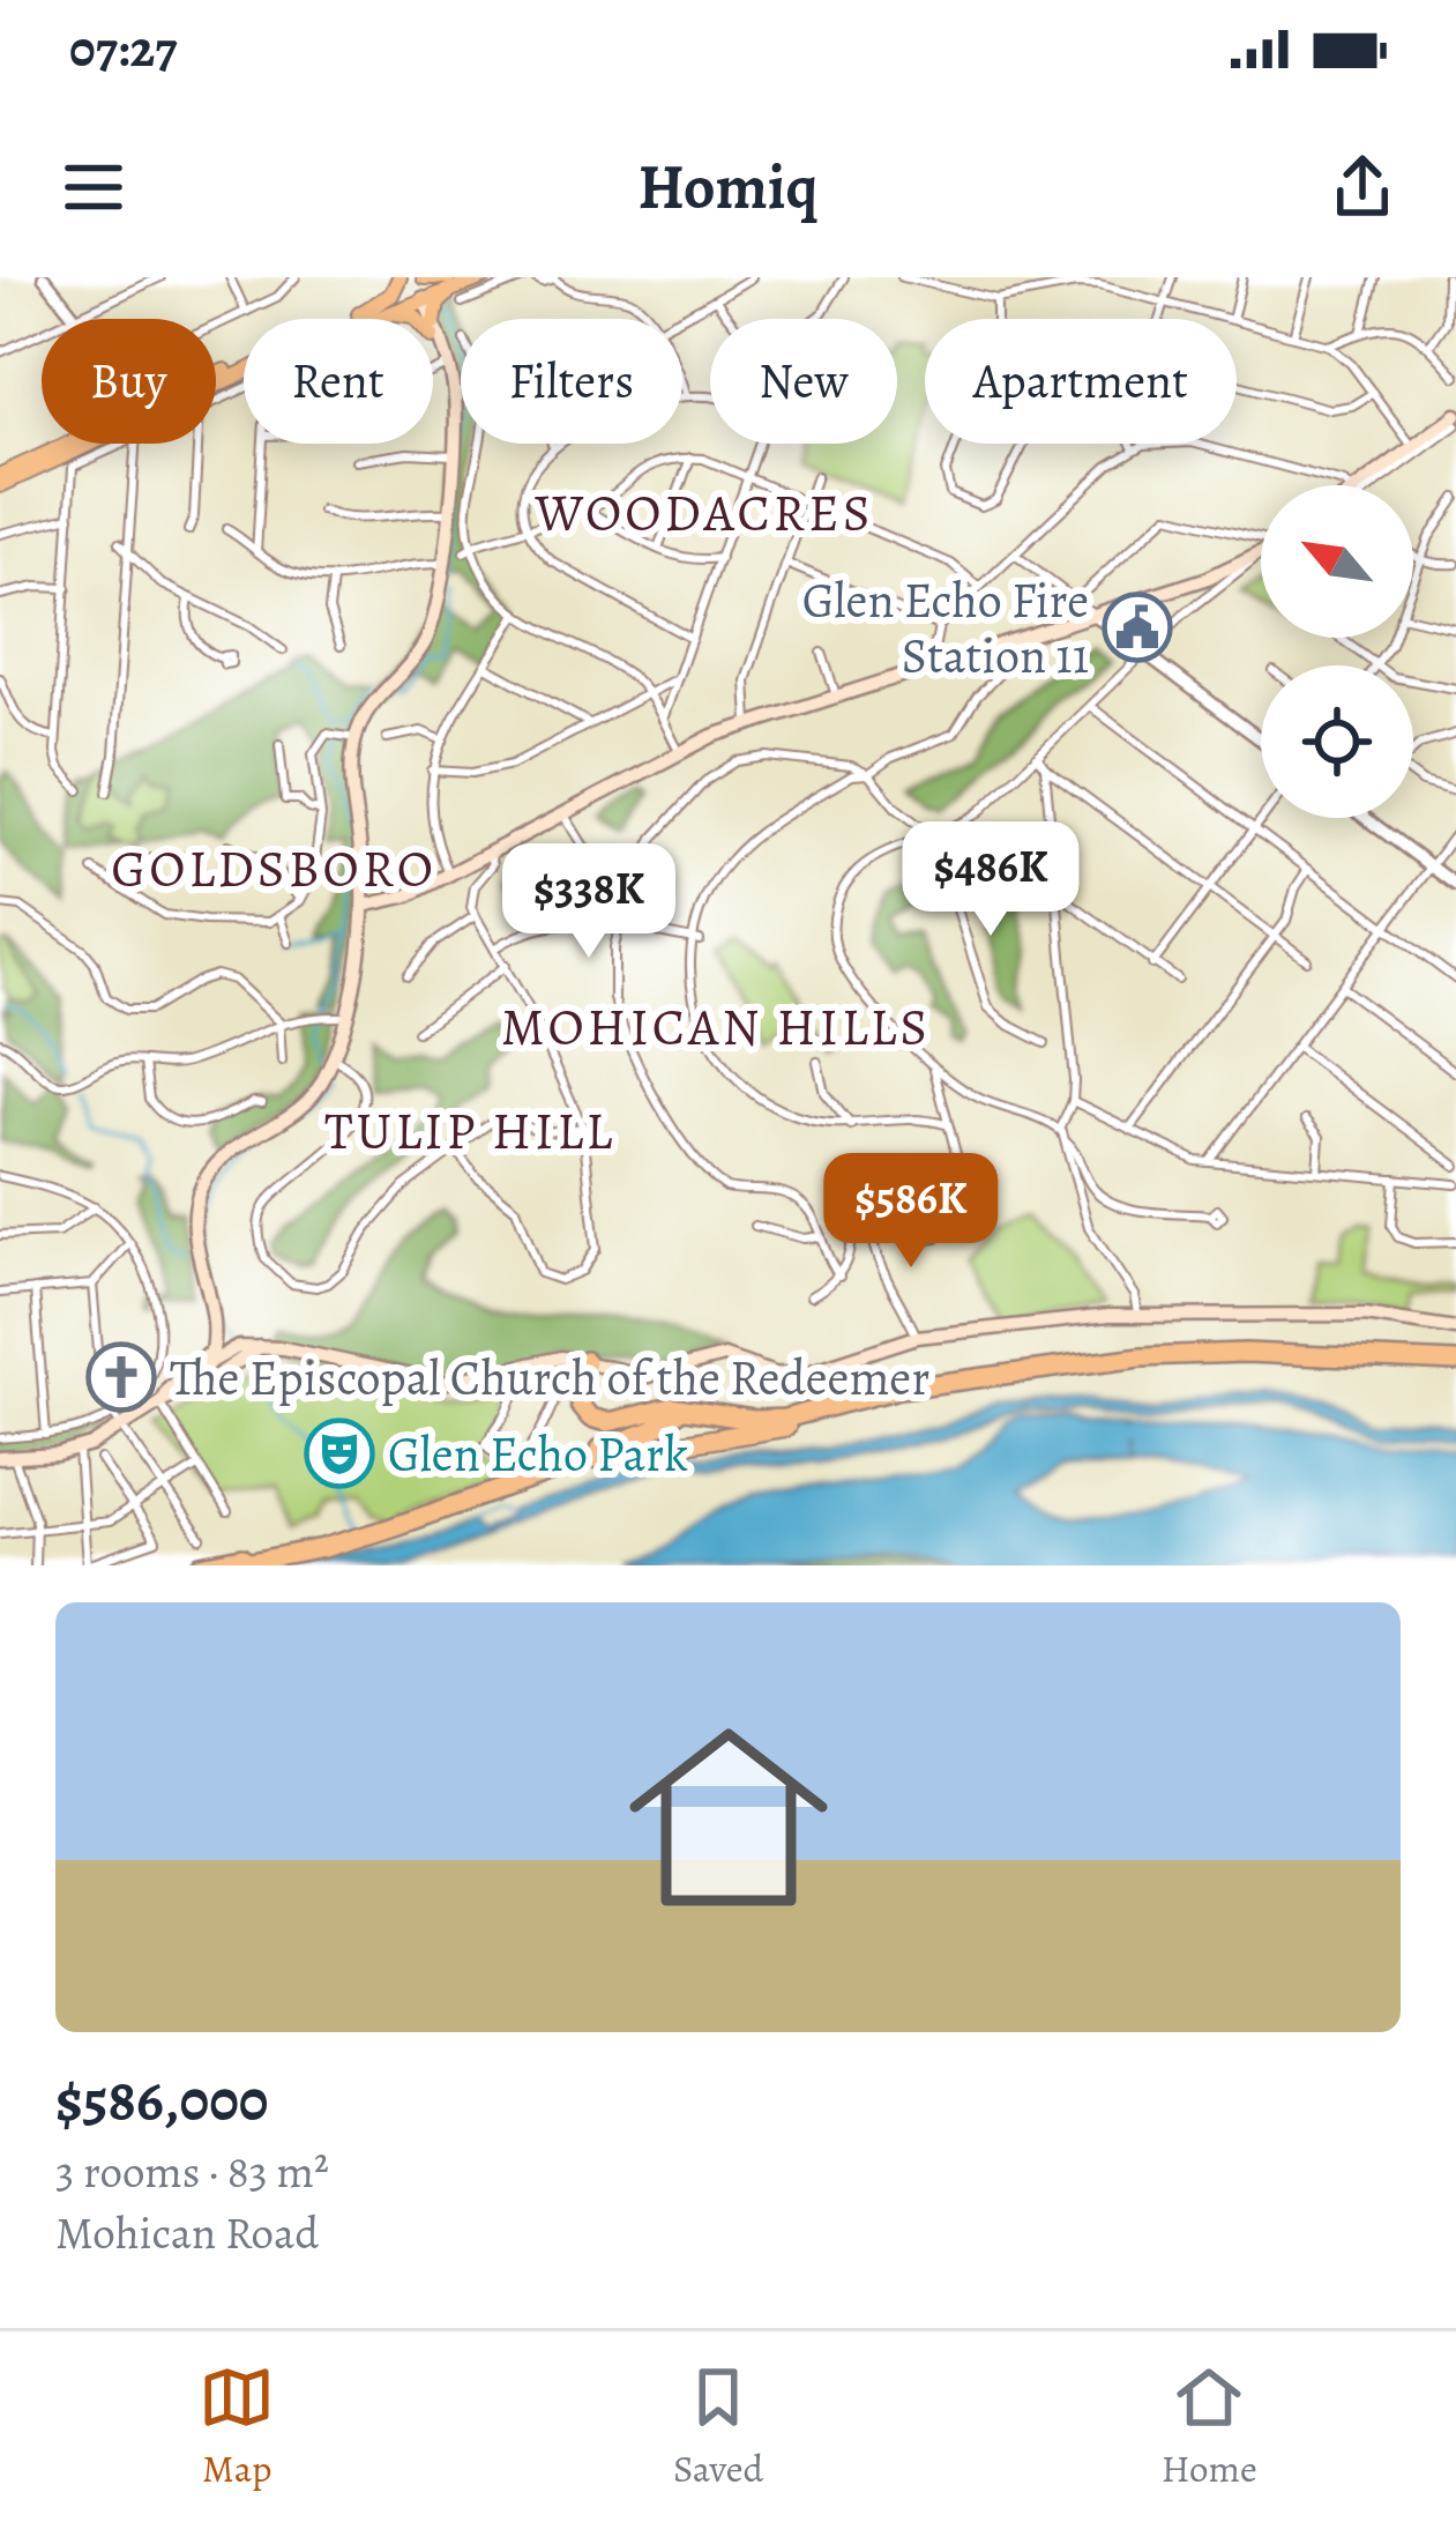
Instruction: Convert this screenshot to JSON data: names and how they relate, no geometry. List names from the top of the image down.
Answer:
{
  "districts": [
    "WOODACRES",
    "GOLDSBORO",
    "MOHICAN HILLS",
    "TULIP HILL"
  ],
  "places": {
    "public building": ["Glen Echo Fire Station 11"],
    "church": ["The Episcopal Church of the Redeemer"],
    "theatre": ["Glen Echo Park"]
  },
  "north": "top left",
  "page": {
    "status": "07:27",
    "header": "Homiq",
    "chip": [
      "Buy",
      "Rent",
      "Filters",
      "New",
      "Apartment"
    ],
    "price": ["$486K", "$338K", "$586K"],
    "list": [
      {
        "name": "$586,000",
        "note": "3 rooms · 83 m² · Mohican Road"
      }
    ],
    "tabs": ["Map", "Saved", "Home"]
  }
}
